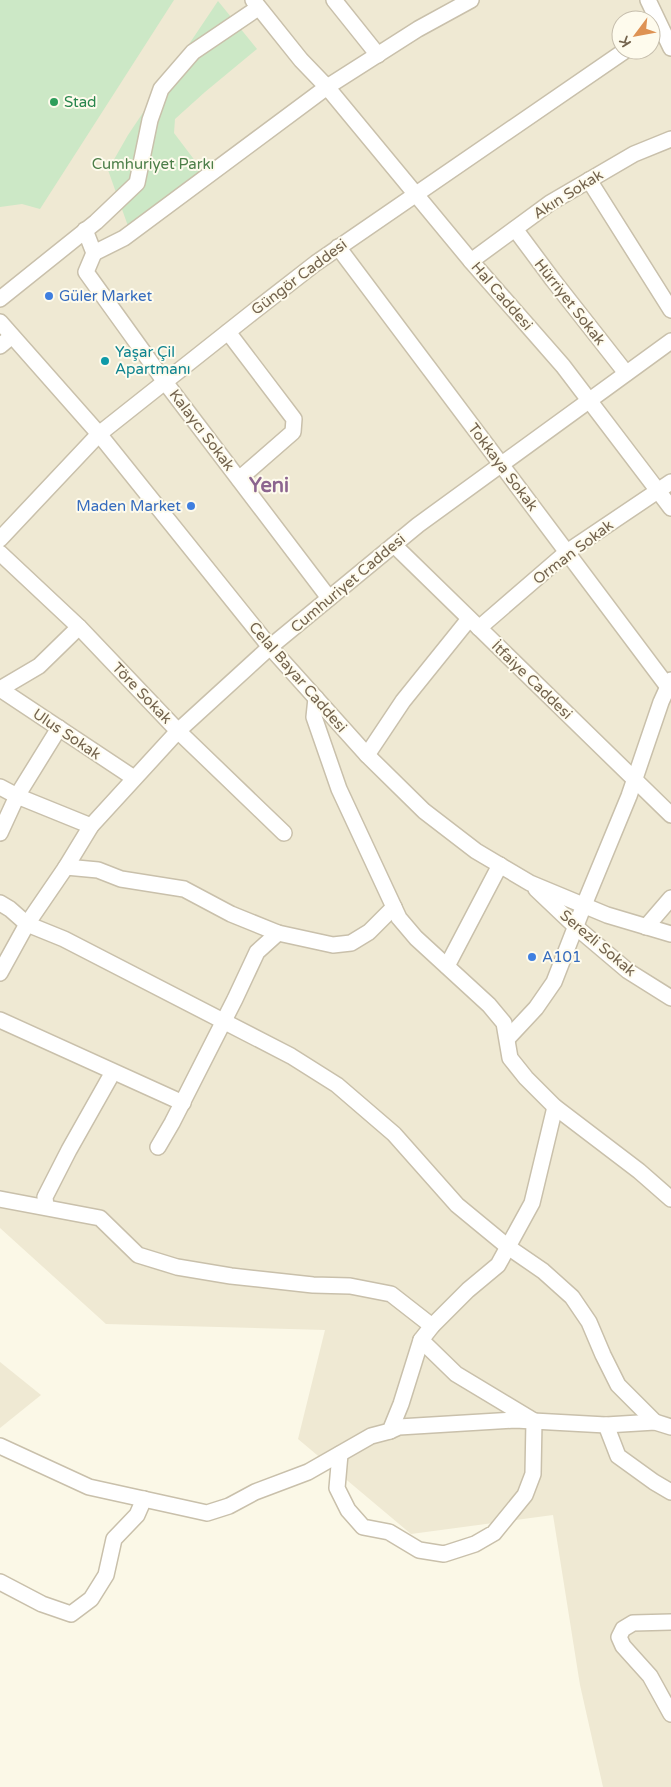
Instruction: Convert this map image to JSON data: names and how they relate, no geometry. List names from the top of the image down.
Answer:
{
  "streets": {
    "street": [
      "Akın Sokak",
      "Güngör Caddesi",
      "Hal Caddesi",
      "Hürriyet Sokak",
      "Kalaycı Sokak",
      "Tokkaya Sokak",
      "Orman Sokak",
      "Cumhuriyet Caddesi",
      "Celal Bayar Caddesi",
      "İtfaiye Caddesi",
      "Töre Sokak",
      "Ulus Sokak",
      "Serezli Sokak"
    ]
  },
  "crossings": [
    ["Akın Sokak", "Hal Caddesi"],
    ["Akın Sokak", "Hürriyet Sokak"],
    ["Güngör Caddesi", "Hal Caddesi"],
    ["Güngör Caddesi", "Kalaycı Sokak"],
    ["Güngör Caddesi", "Tokkaya Sokak"],
    ["Güngör Caddesi", "Celal Bayar Caddesi"],
    ["Hal Caddesi", "Orman Sokak"],
    ["Hal Caddesi", "Cumhuriyet Caddesi"],
    ["Hürriyet Sokak", "Cumhuriyet Caddesi"],
    ["Kalaycı Sokak", "Cumhuriyet Caddesi"],
    ["Tokkaya Sokak", "Orman Sokak"],
    ["Tokkaya Sokak", "Cumhuriyet Caddesi"],
    ["Orman Sokak", "Celal Bayar Caddesi"],
    ["Orman Sokak", "İtfaiye Caddesi"],
    ["Cumhuriyet Caddesi", "Celal Bayar Caddesi"],
    ["Cumhuriyet Caddesi", "İtfaiye Caddesi"],
    ["Cumhuriyet Caddesi", "Töre Sokak"],
    ["Cumhuriyet Caddesi", "Ulus Sokak"],
    ["Celal Bayar Caddesi", "Serezli Sokak"]
  ],
  "districts": ["Yeni"],
  "parks": ["Cumhuriyet Parkı"],
  "places": [
    "Stad",
    "Güler Market",
    "Yaşar Çil Apartmanı",
    "Maden Market",
    "A101"
  ],
  "north": "bottom left"
}
